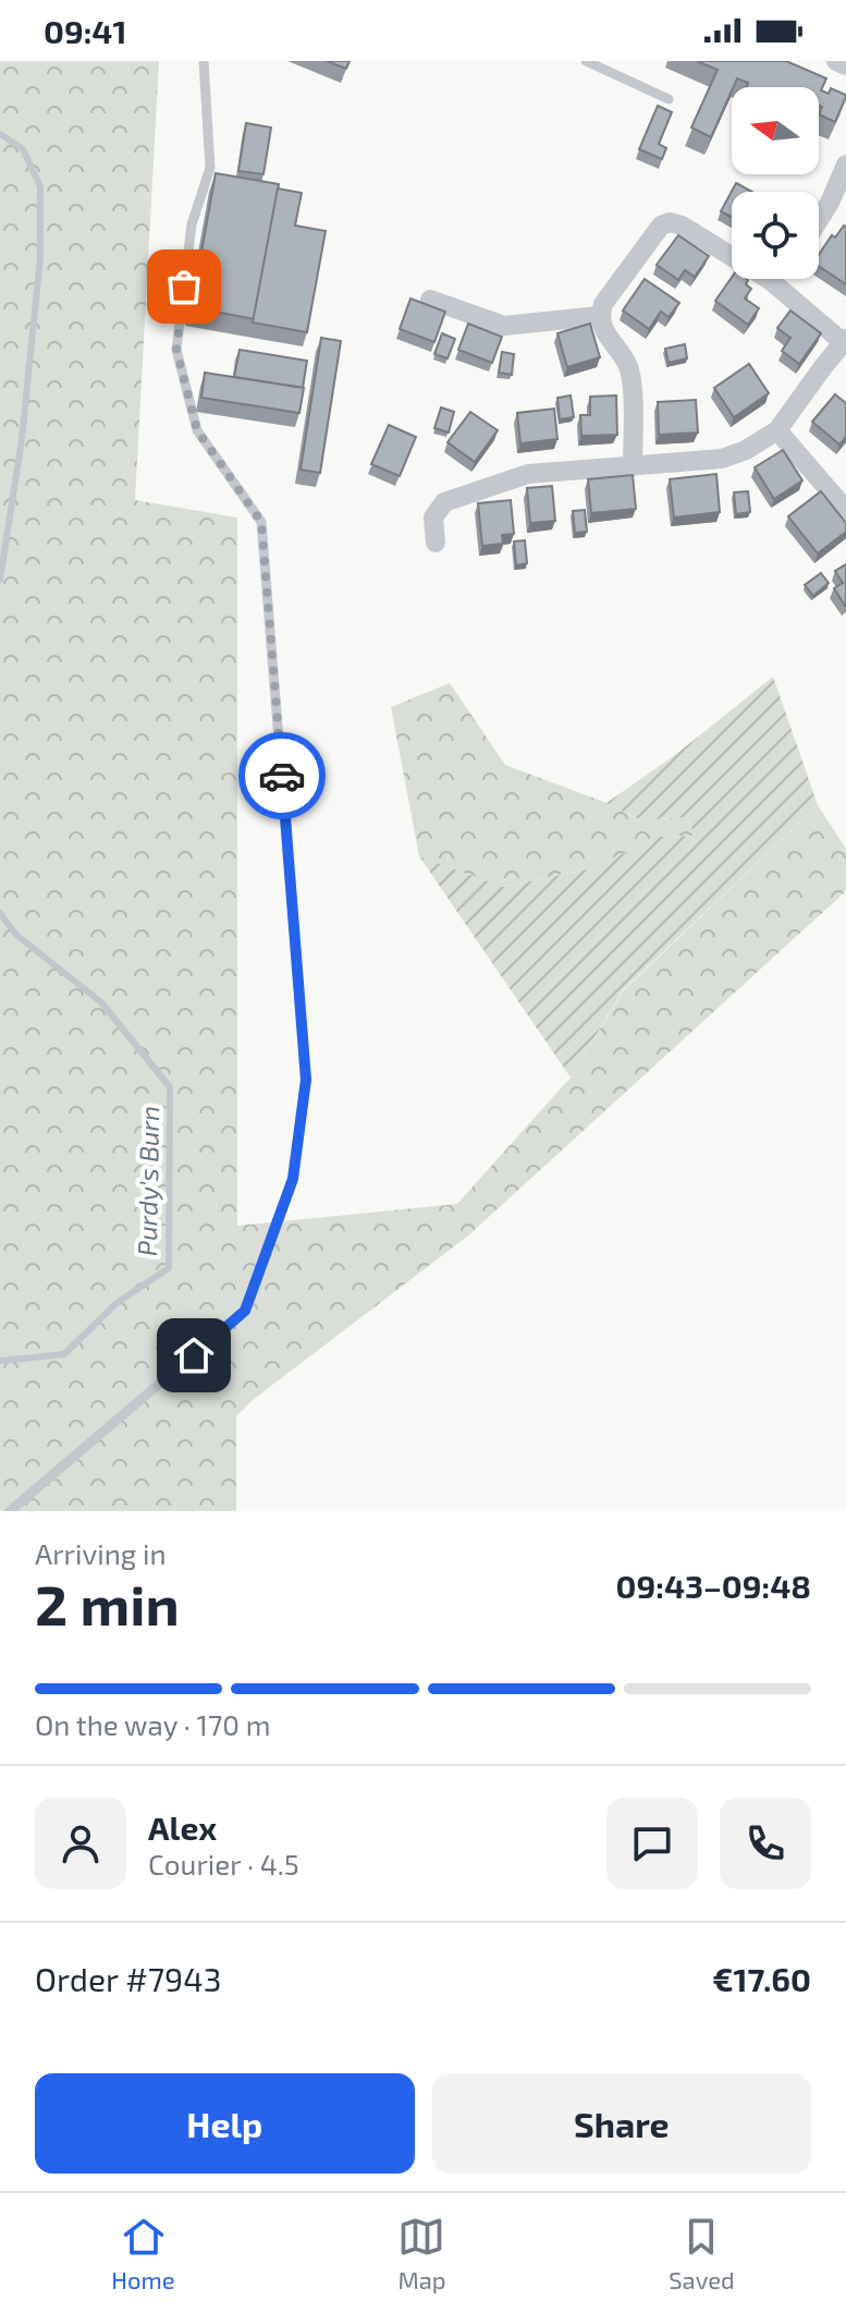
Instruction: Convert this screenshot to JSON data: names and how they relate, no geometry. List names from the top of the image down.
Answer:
{
  "water": ["Purdy's Burn"],
  "north": "left",
  "page": {
    "status": "09:41",
    "heading": ["2 min", "Arriving in", "09:43–09:48"],
    "panel": [
      "Alex",
      "Courier · 4.5",
      "Order #7943",
      "€17.60"
    ],
    "bar": "On the way · 170 m",
    "buttons": ["Help", "Share"],
    "tabs": ["Home", "Map", "Saved"]
  }
}
